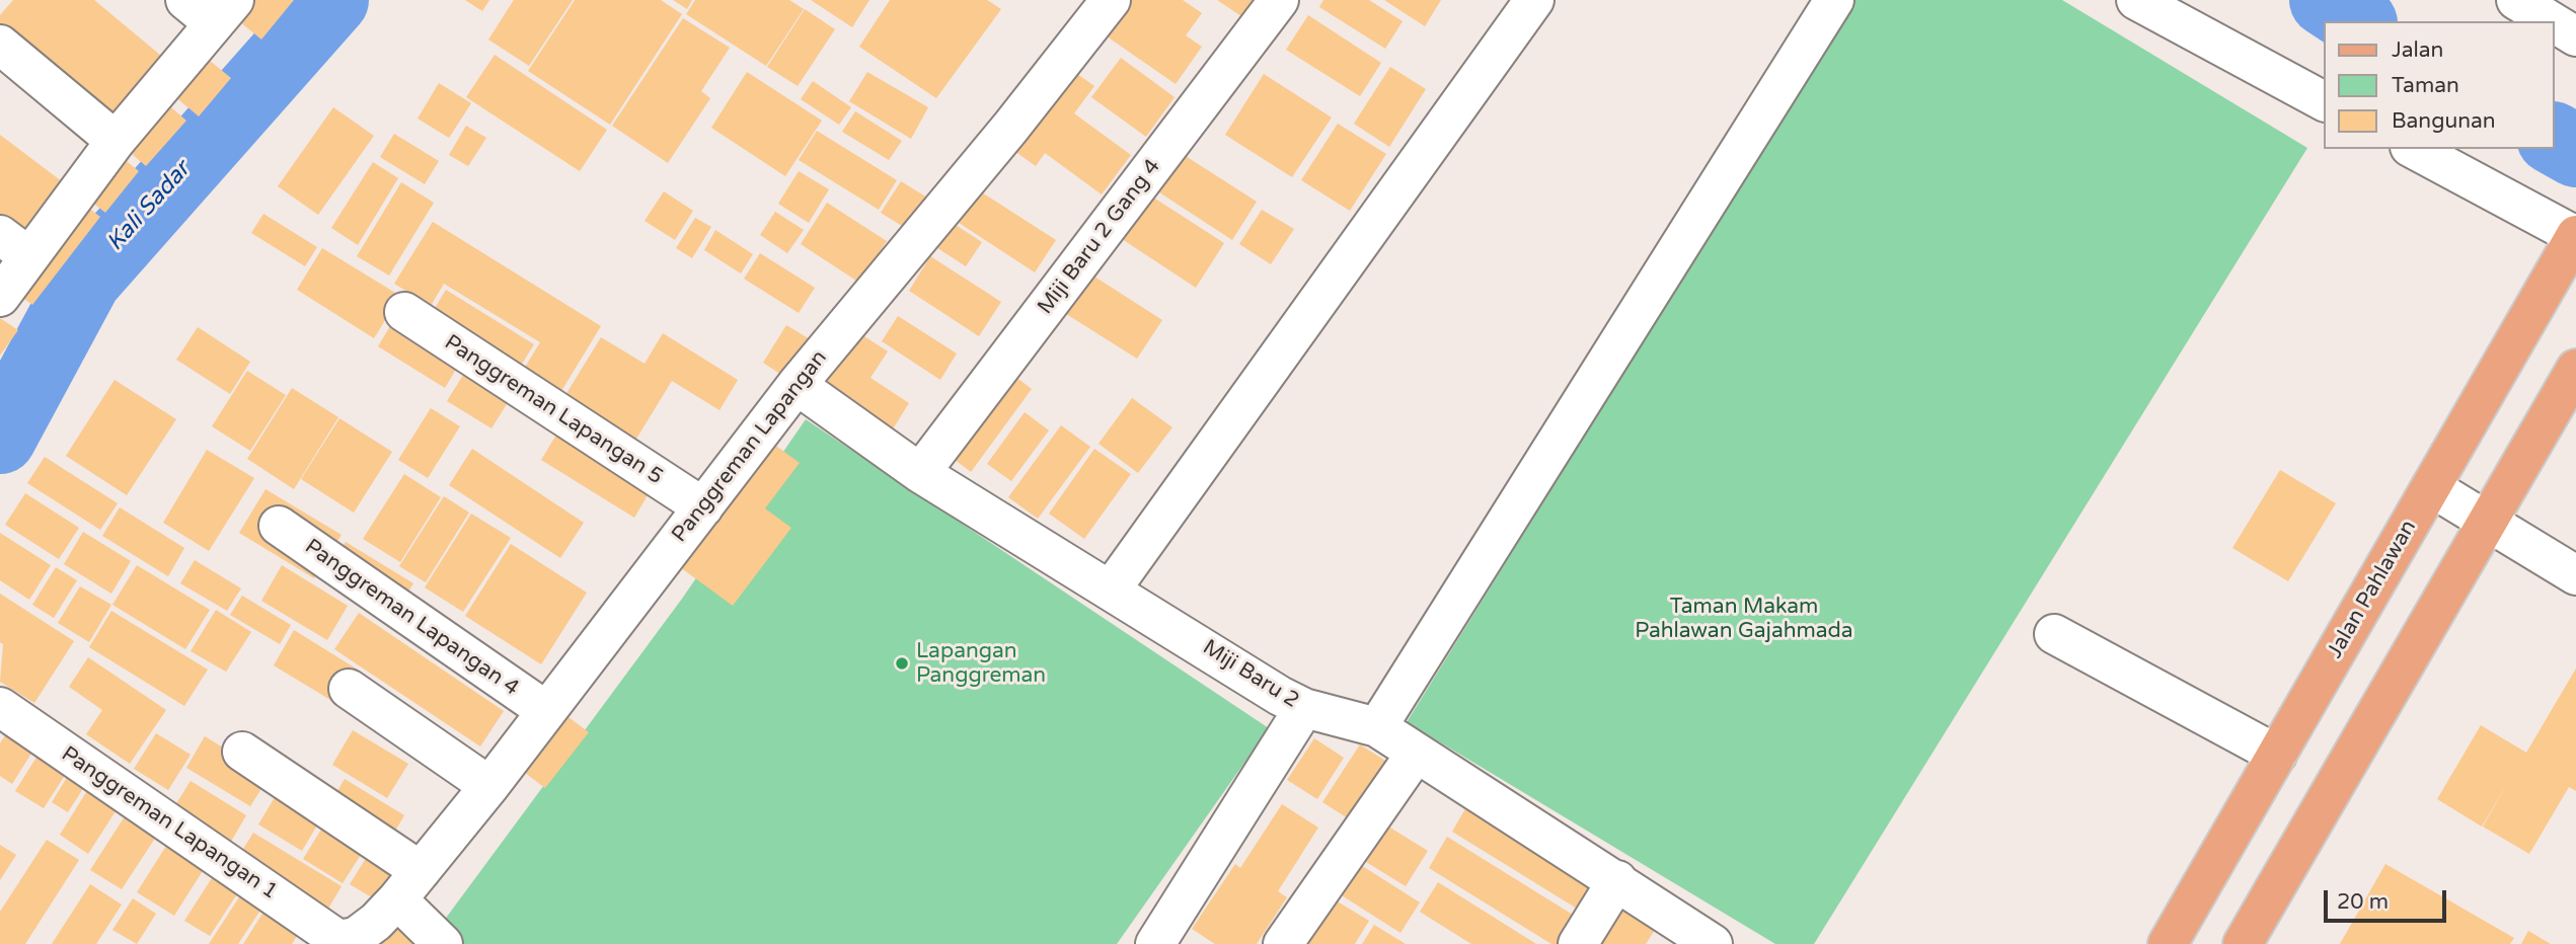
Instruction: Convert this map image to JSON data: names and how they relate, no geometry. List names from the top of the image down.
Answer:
{
  "streets": {
    "main road": ["Jalan Pahlawan"],
    "street": [
      "Miji Baru 2 Gang 4",
      "Panggreman Lapangan 5",
      "Panggreman Lapangan",
      "Panggreman Lapangan 4",
      "Miji Baru 2",
      "Panggreman Lapangan 1"
    ]
  },
  "crossings": [
    ["Miji Baru 2 Gang 4", "Miji Baru 2"],
    ["Panggreman Lapangan 5", "Panggreman Lapangan"],
    ["Panggreman Lapangan", "Panggreman Lapangan 4"],
    ["Panggreman Lapangan", "Miji Baru 2"],
    ["Panggreman Lapangan", "Panggreman Lapangan 1"]
  ],
  "water": ["Kali Sadar"],
  "parks": ["Taman Makam Pahlawan Gajahmada"],
  "places": ["Lapangan Panggreman"],
  "legend": ["Jalan", "Taman", "Bangunan"],
  "scale_bar": "20 m"
}
